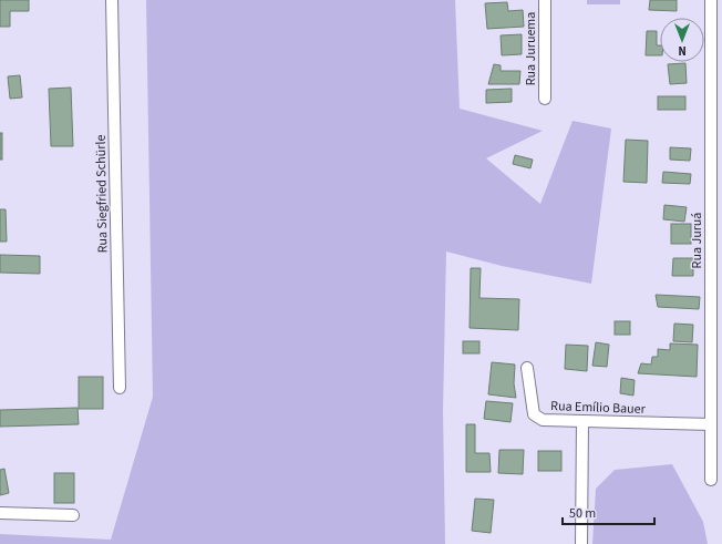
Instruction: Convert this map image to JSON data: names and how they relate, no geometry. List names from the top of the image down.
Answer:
{
  "streets": {
    "street": [
      "Rua Juruema",
      "Rua Siegfried Schürle",
      "Rua Juruá",
      "Rua Emílio Bauer"
    ]
  },
  "crossings": [
    ["Rua Juruá", "Rua Emílio Bauer"]
  ],
  "scale_bar": "50 m",
  "north": "bottom"
}
